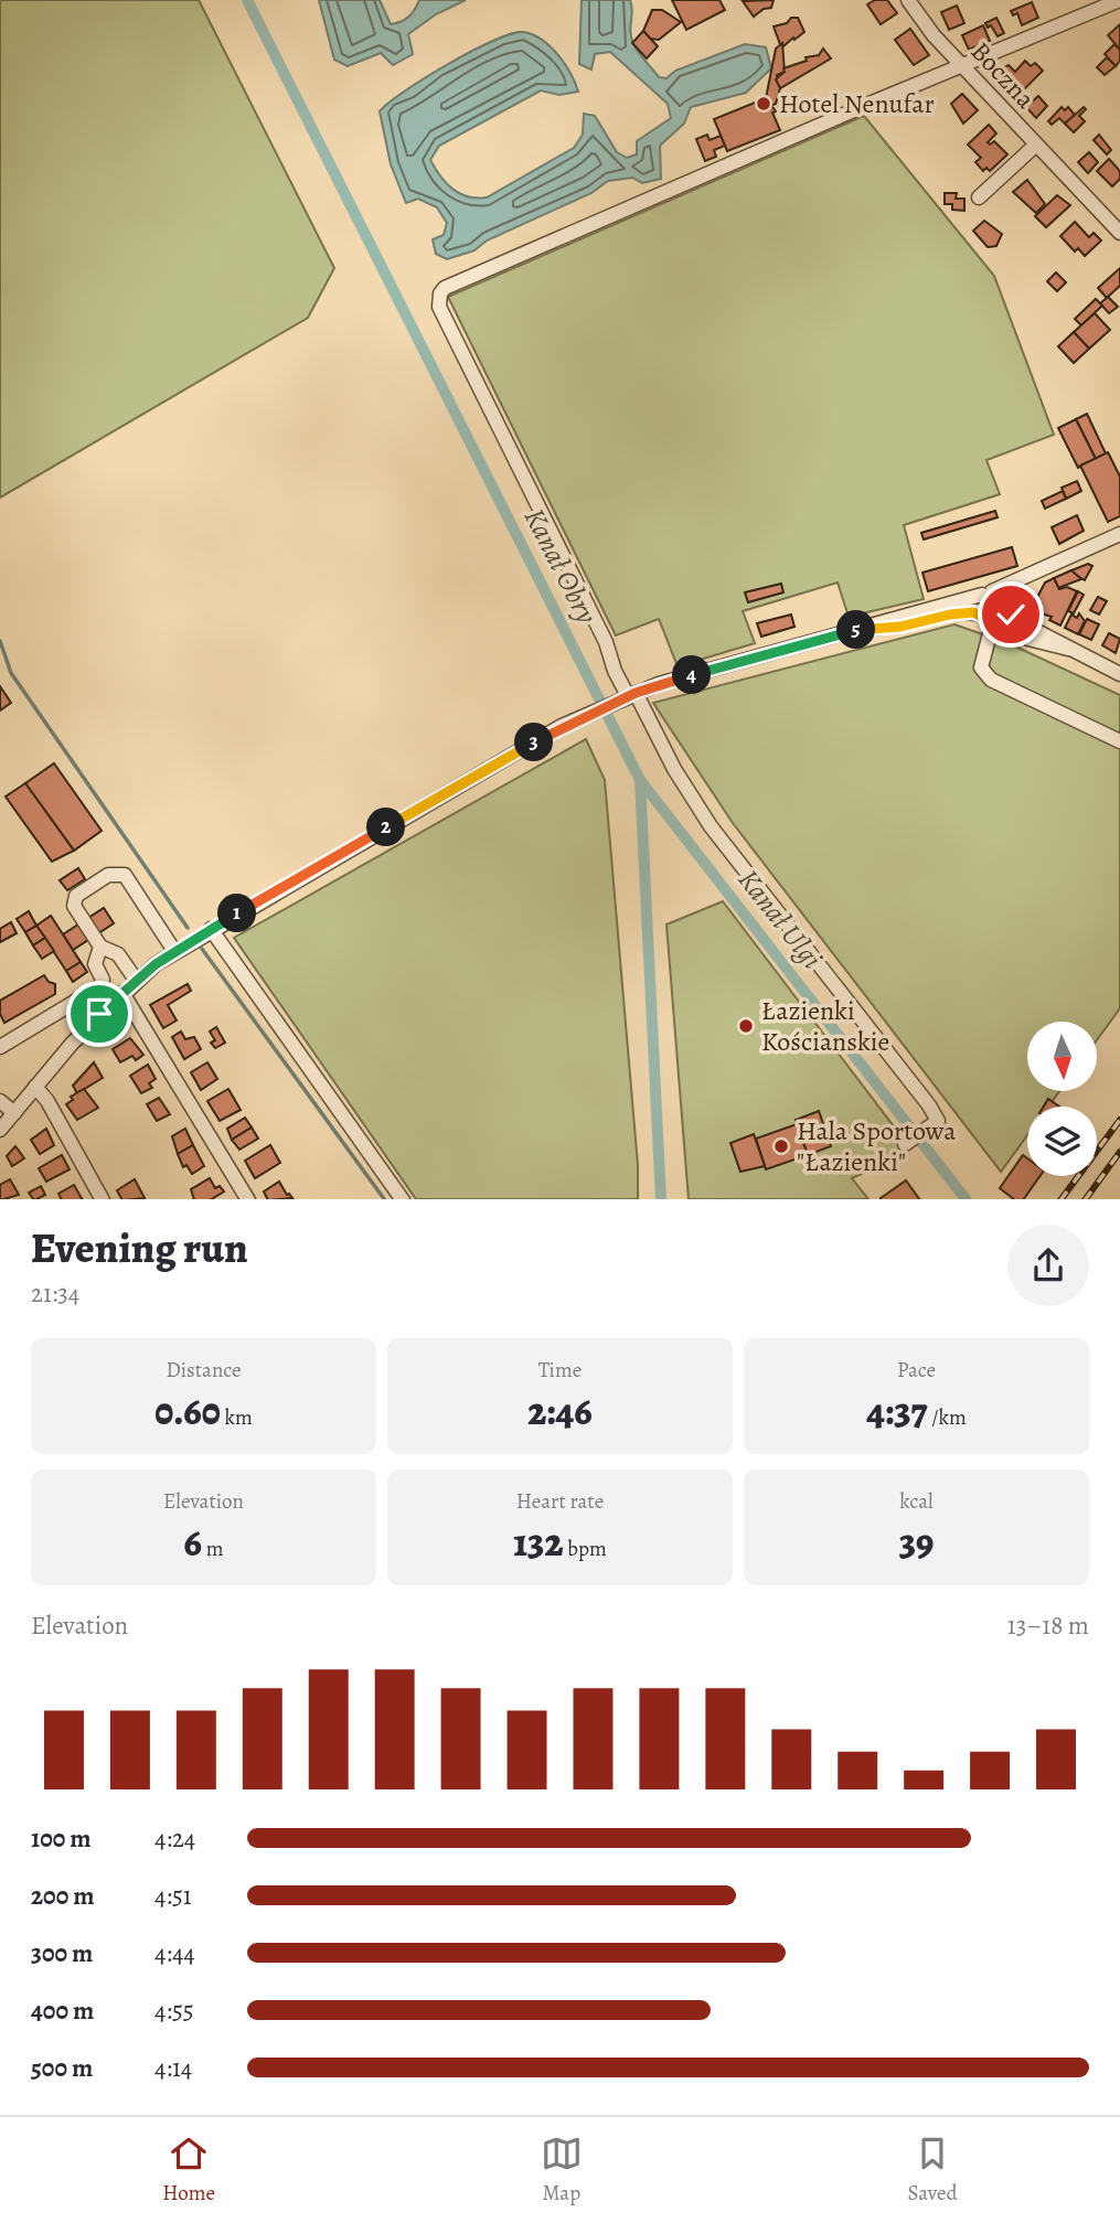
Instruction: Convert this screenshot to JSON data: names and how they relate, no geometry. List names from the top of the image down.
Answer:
{
  "streets": {
    "street": ["Boczna"]
  },
  "water": ["Kanał Obry", "Kanał Ulgi"],
  "places": ["Hotel Nenufar", "Łazienki Kościanskie", "Hala Sportowa \"Łazienki\""],
  "north": "bottom",
  "page": {
    "pins": [
      "5",
      "4",
      "3",
      "2",
      "1"
    ],
    "heading": ["Evening run", "21:34"],
    "stats": [
      ["Distance", "0.60 km"],
      ["Time", "2:46"],
      ["Pace", "4:37 /km"],
      ["Elevation", "6 m"],
      ["Heart rate", "132 bpm"],
      ["kcal", "39"]
    ],
    "chart": ["Elevation", "13–18 m"],
    "list": [
      {
        "name": "100 m",
        "note": "4:24"
      },
      {
        "name": "200 m",
        "note": "4:51"
      },
      {
        "name": "300 m",
        "note": "4:44"
      },
      {
        "name": "400 m",
        "note": "4:55"
      },
      {
        "name": "500 m",
        "note": "4:14"
      }
    ],
    "tabs": ["Home", "Map", "Saved"]
  }
}
